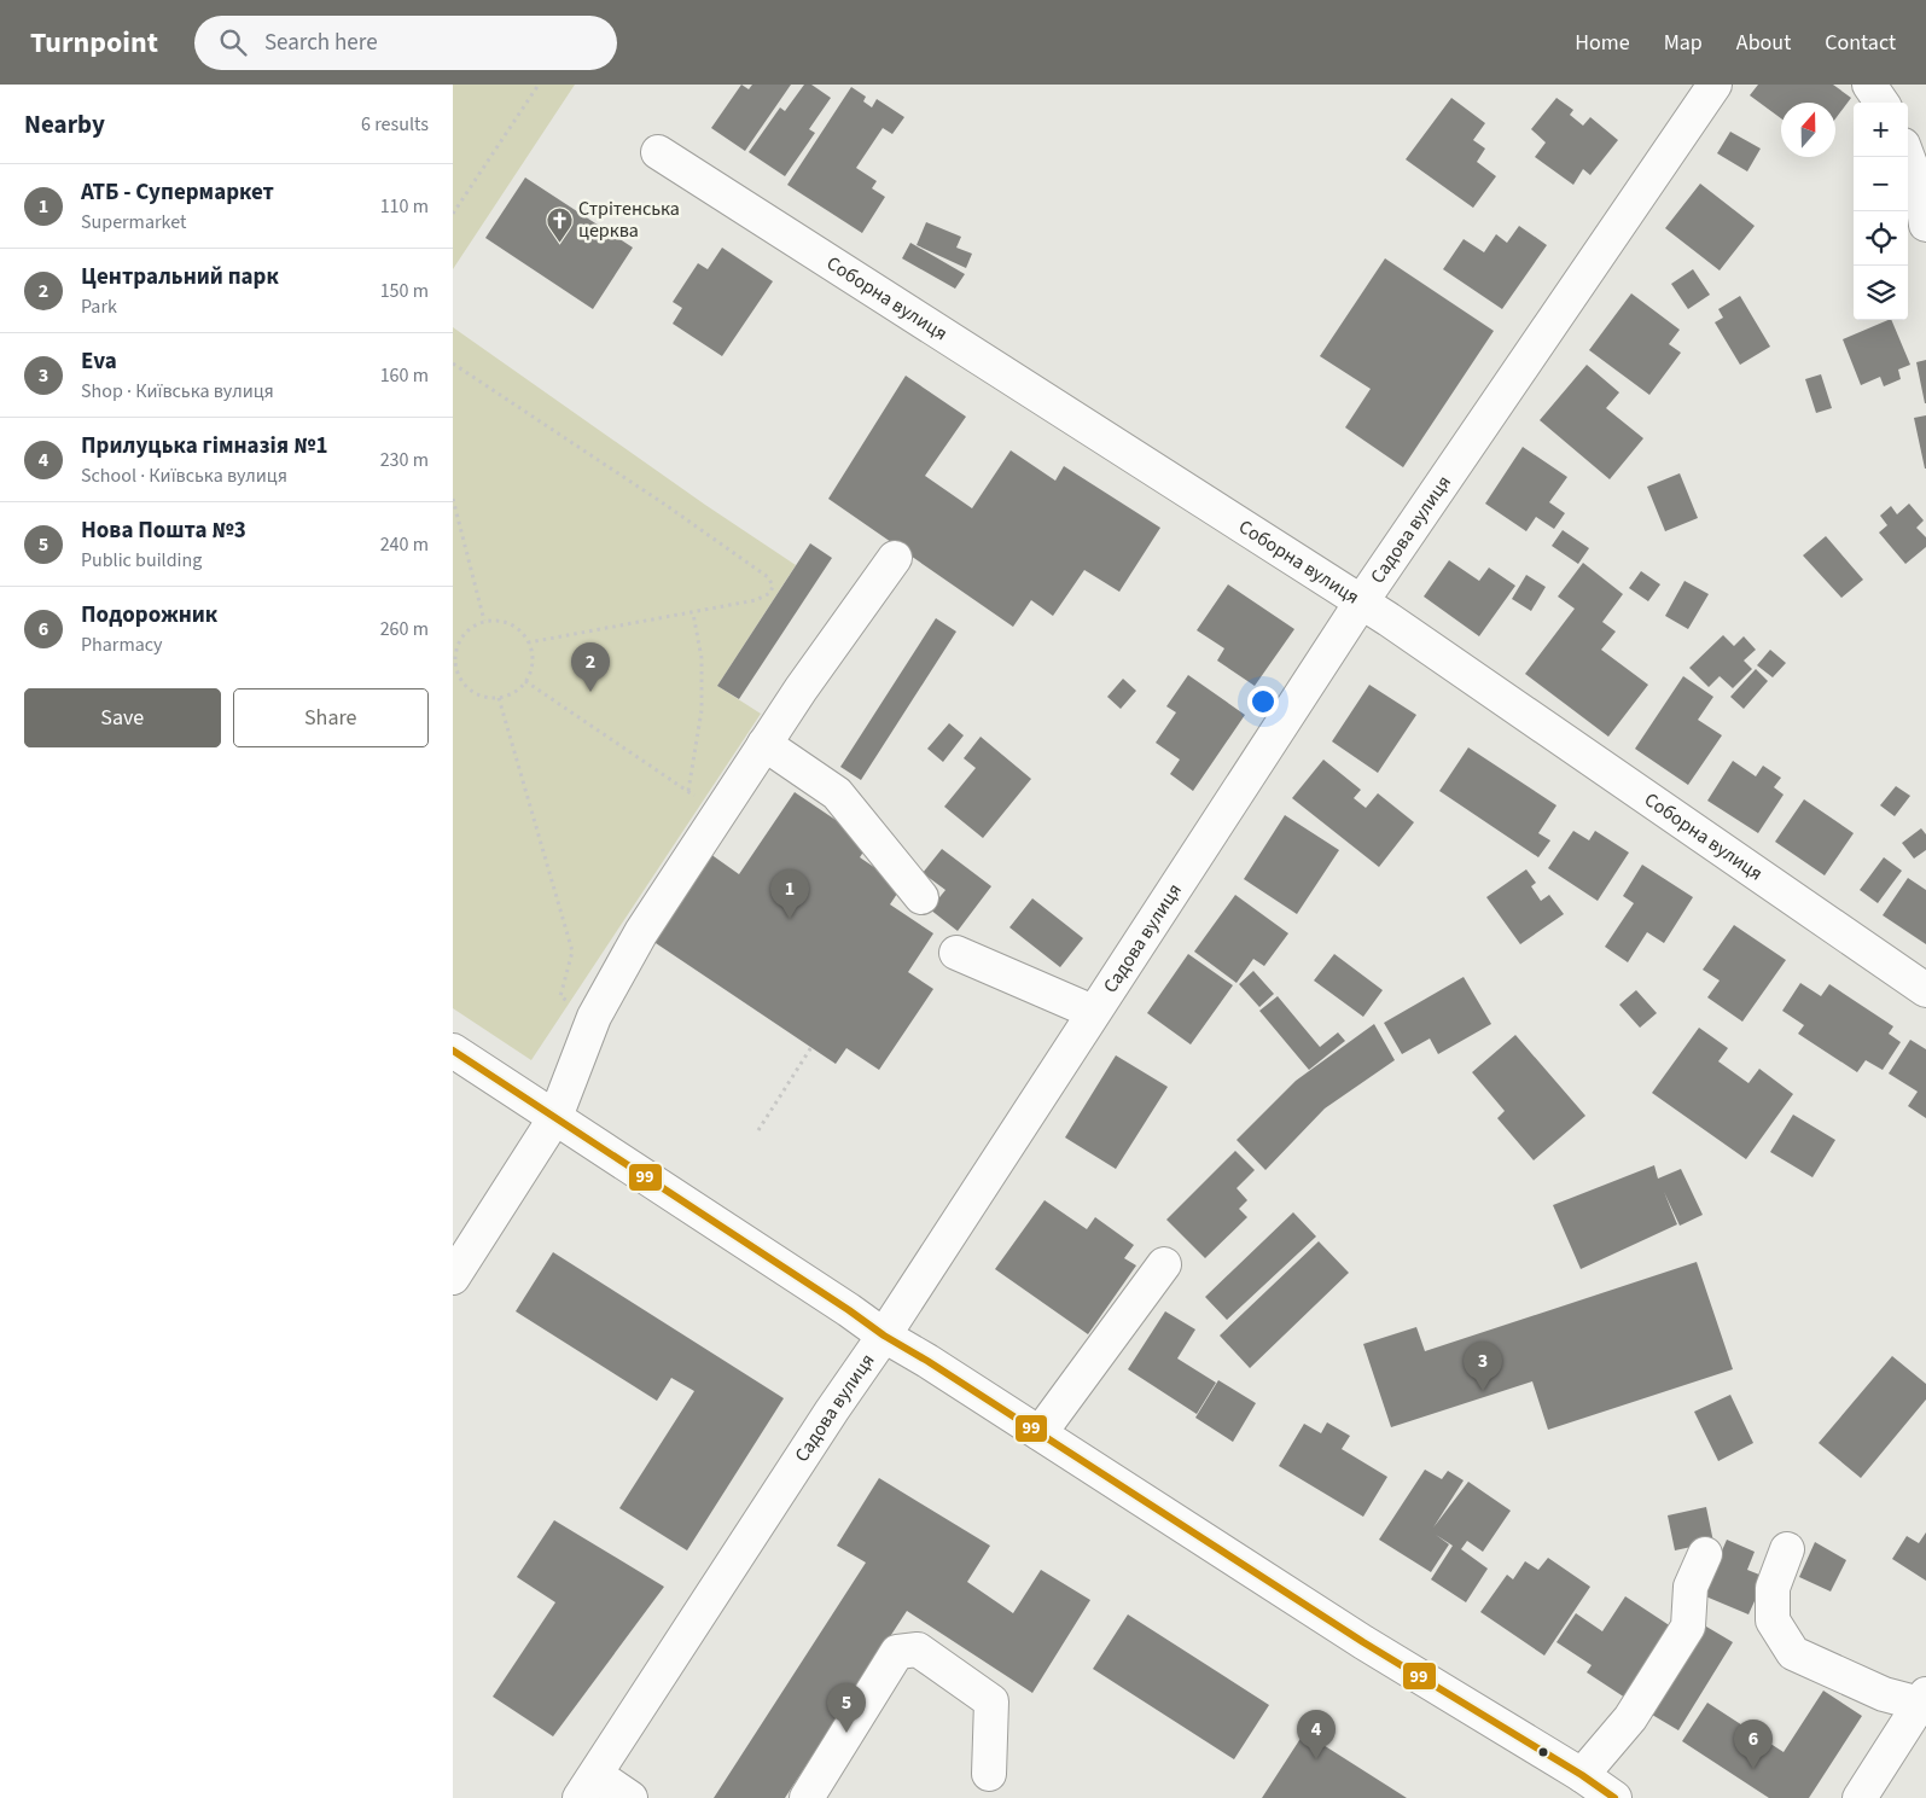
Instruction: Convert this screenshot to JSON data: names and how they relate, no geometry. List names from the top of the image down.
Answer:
{
  "streets": {
    "street": ["Соборна вулиця", "Садова вулиця"]
  },
  "crossings": [
    ["Соборна вулиця", "Садова вулиця"]
  ],
  "places": {
    "church": ["Стрітенська церква"]
  },
  "lines": ["transit line 99"],
  "north": "top",
  "page": {
    "header": "Turnpoint",
    "search": "Search here",
    "nav": [
      "Home",
      "Map",
      "About",
      "Contact"
    ],
    "heading": ["Nearby", "6 results"],
    "map_buttons": ["+", "−"],
    "list": [
      {
        "mark": "1",
        "name": "АТБ - Супермаркет",
        "note": "Supermarket",
        "value": "110 m"
      },
      {
        "mark": "2",
        "name": "Центральний парк",
        "note": "Park",
        "value": "150 m"
      },
      {
        "mark": "3",
        "name": "Eva",
        "note": "Shop · Київська вулиця",
        "value": "160 m"
      },
      {
        "mark": "4",
        "name": "Прилуцька гімназія №1",
        "note": "School · Київська вулиця",
        "value": "230 m"
      },
      {
        "mark": "5",
        "name": "Нова Пошта №3",
        "note": "Public building",
        "value": "240 m"
      },
      {
        "mark": "6",
        "name": "Подорожник",
        "note": "Pharmacy",
        "value": "260 m"
      }
    ],
    "pins": [
      "2",
      "1",
      "3",
      "5",
      "4",
      "6"
    ],
    "buttons": ["Save", "Share"]
  }
}
